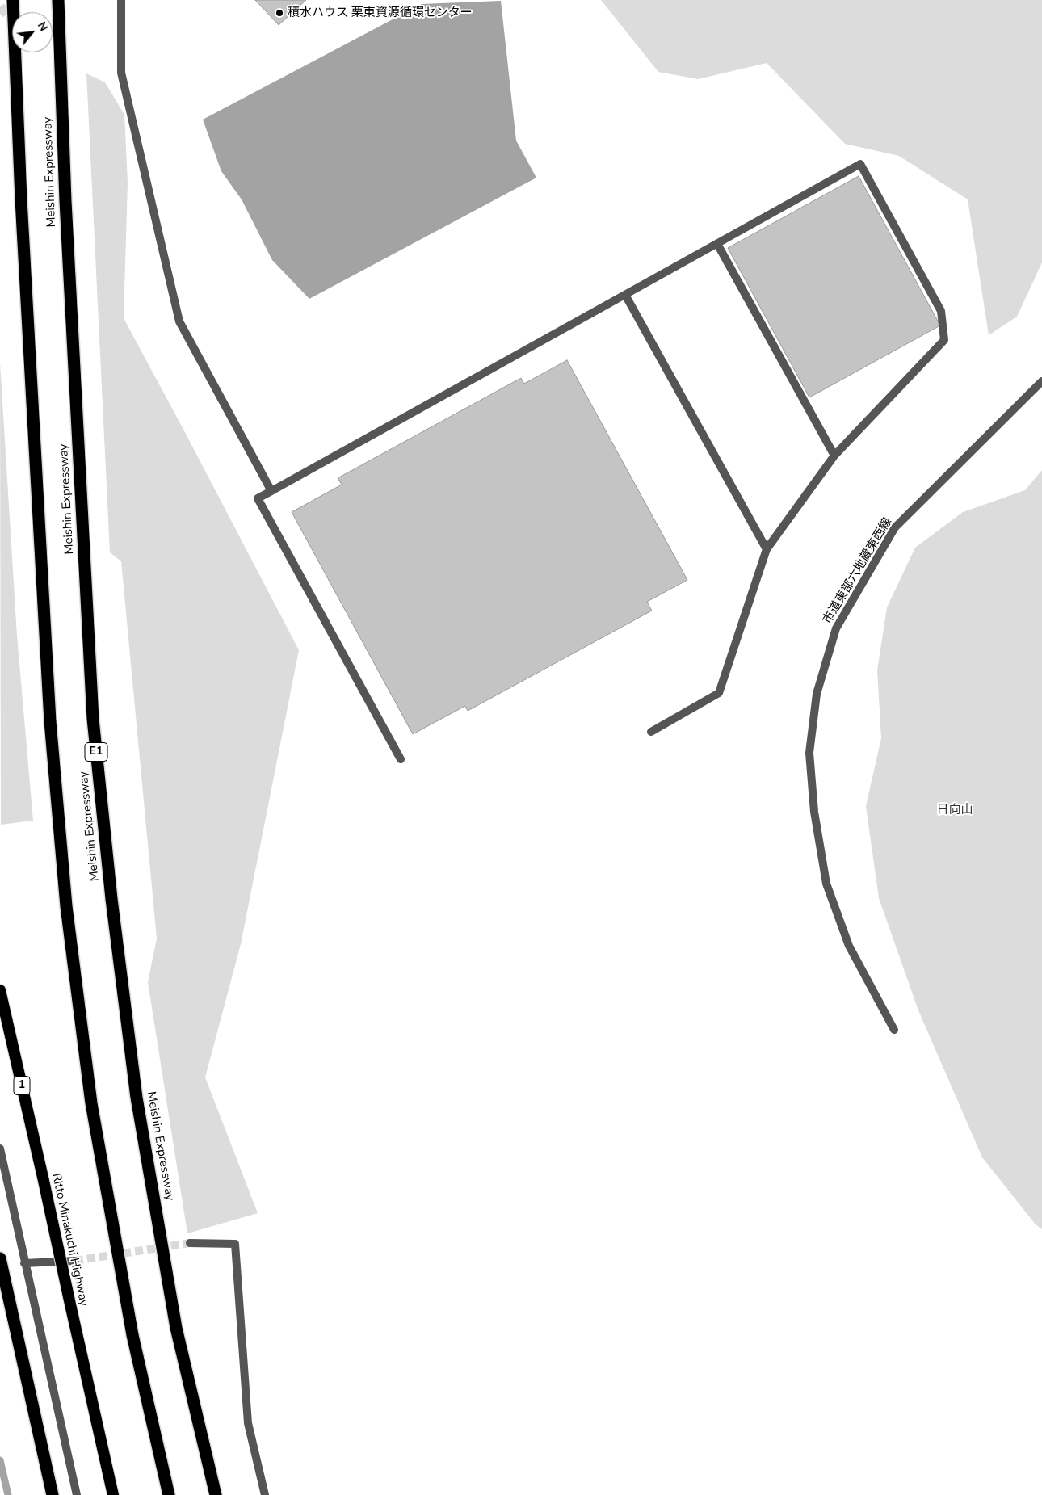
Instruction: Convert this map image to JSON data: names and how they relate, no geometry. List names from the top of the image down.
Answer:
{
  "streets": {
    "highway": [
      "Meishin Expressway",
      "E1",
      "1",
      "Ritto Minakuchi Highway"
    ],
    "street": ["市道東部六地蔵東西線"]
  },
  "parks": ["日向山"],
  "places": ["積水ハウス 栗東資源循環センター"],
  "north": "top right"
}
